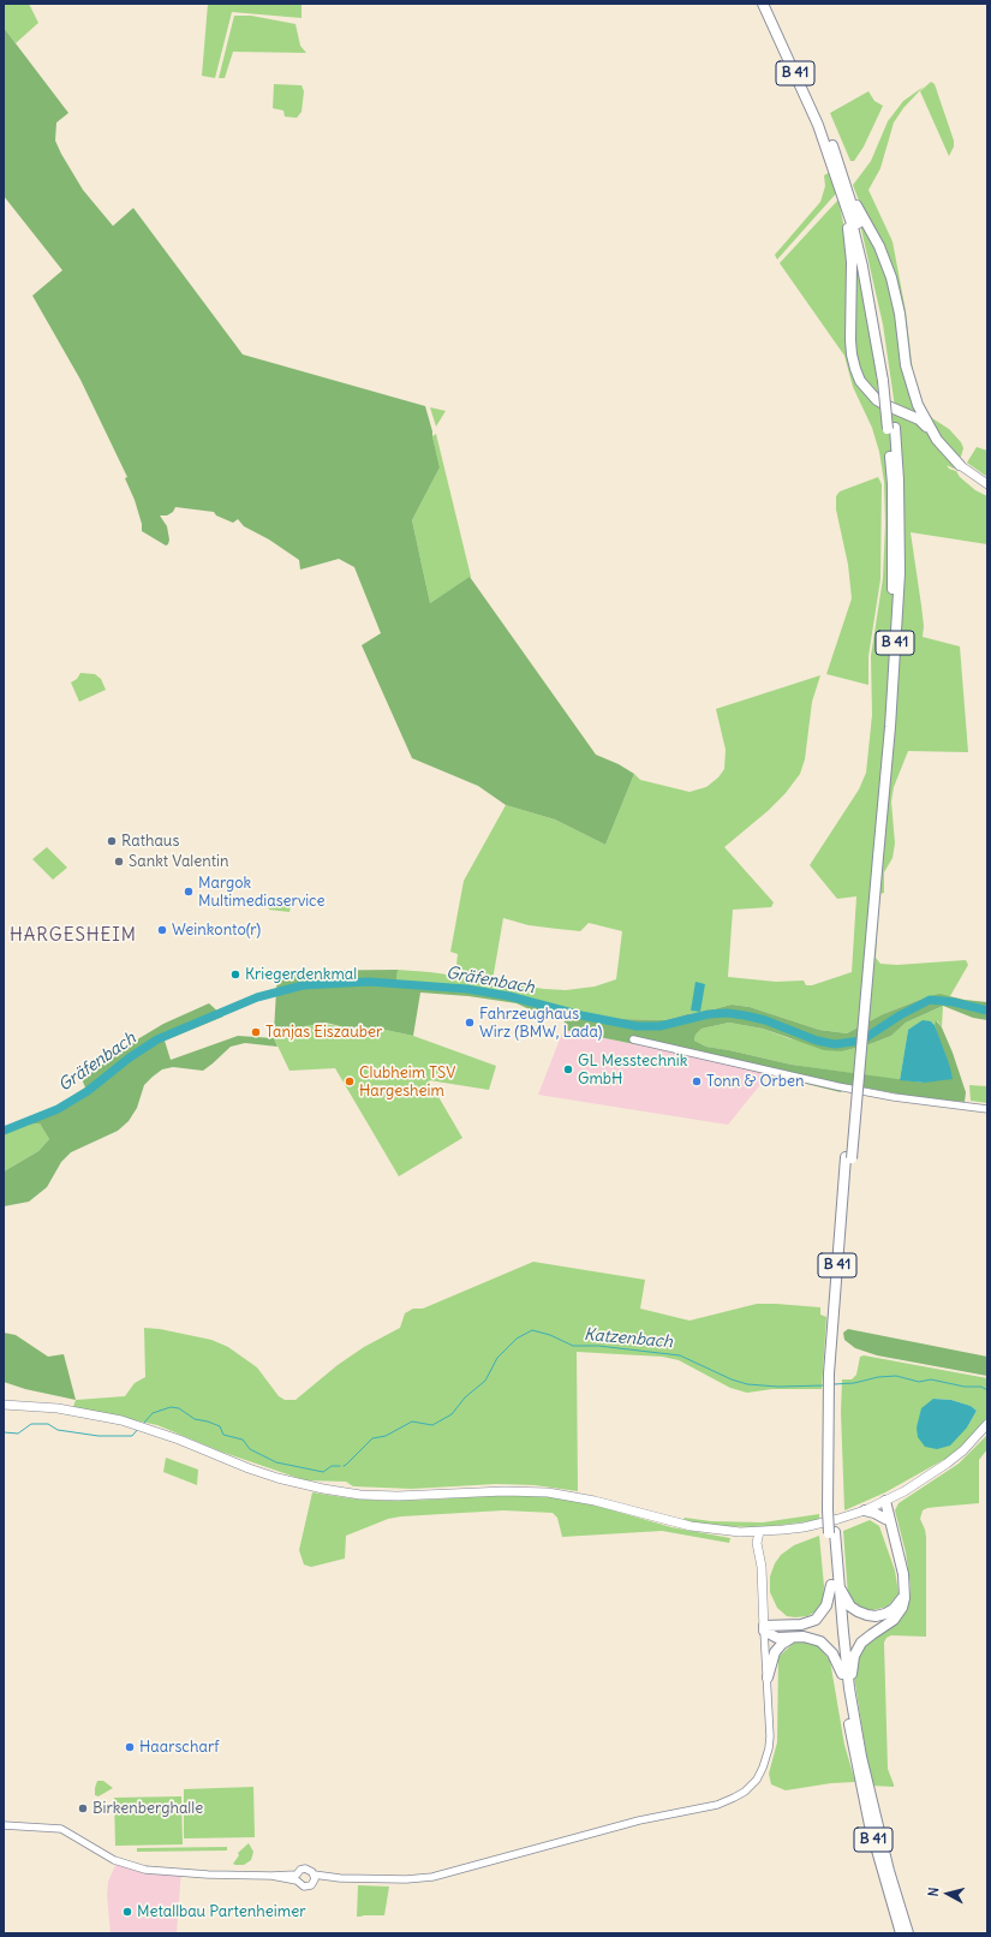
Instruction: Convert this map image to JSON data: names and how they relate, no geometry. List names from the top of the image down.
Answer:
{
  "streets": {
    "highway": ["B 41"]
  },
  "districts": ["HARGESHEIM"],
  "water": ["Gräfenbach", "Katzenbach"],
  "places": [
    "Rathaus",
    "Sankt Valentin",
    "Margok Multimediaservice",
    "Weinkonto(r)",
    "Kriegerdenkmal",
    "Fahrzeughaus Wirz (BMW, Lada)",
    "Tanjas Eiszauber",
    "GL Messtechnik GmbH",
    "Clubheim TSV Hargesheim",
    "Tonn & Orben",
    "Haarscharf",
    "Birkenberghalle",
    "Metallbau Partenheimer"
  ],
  "north": "left"
}
